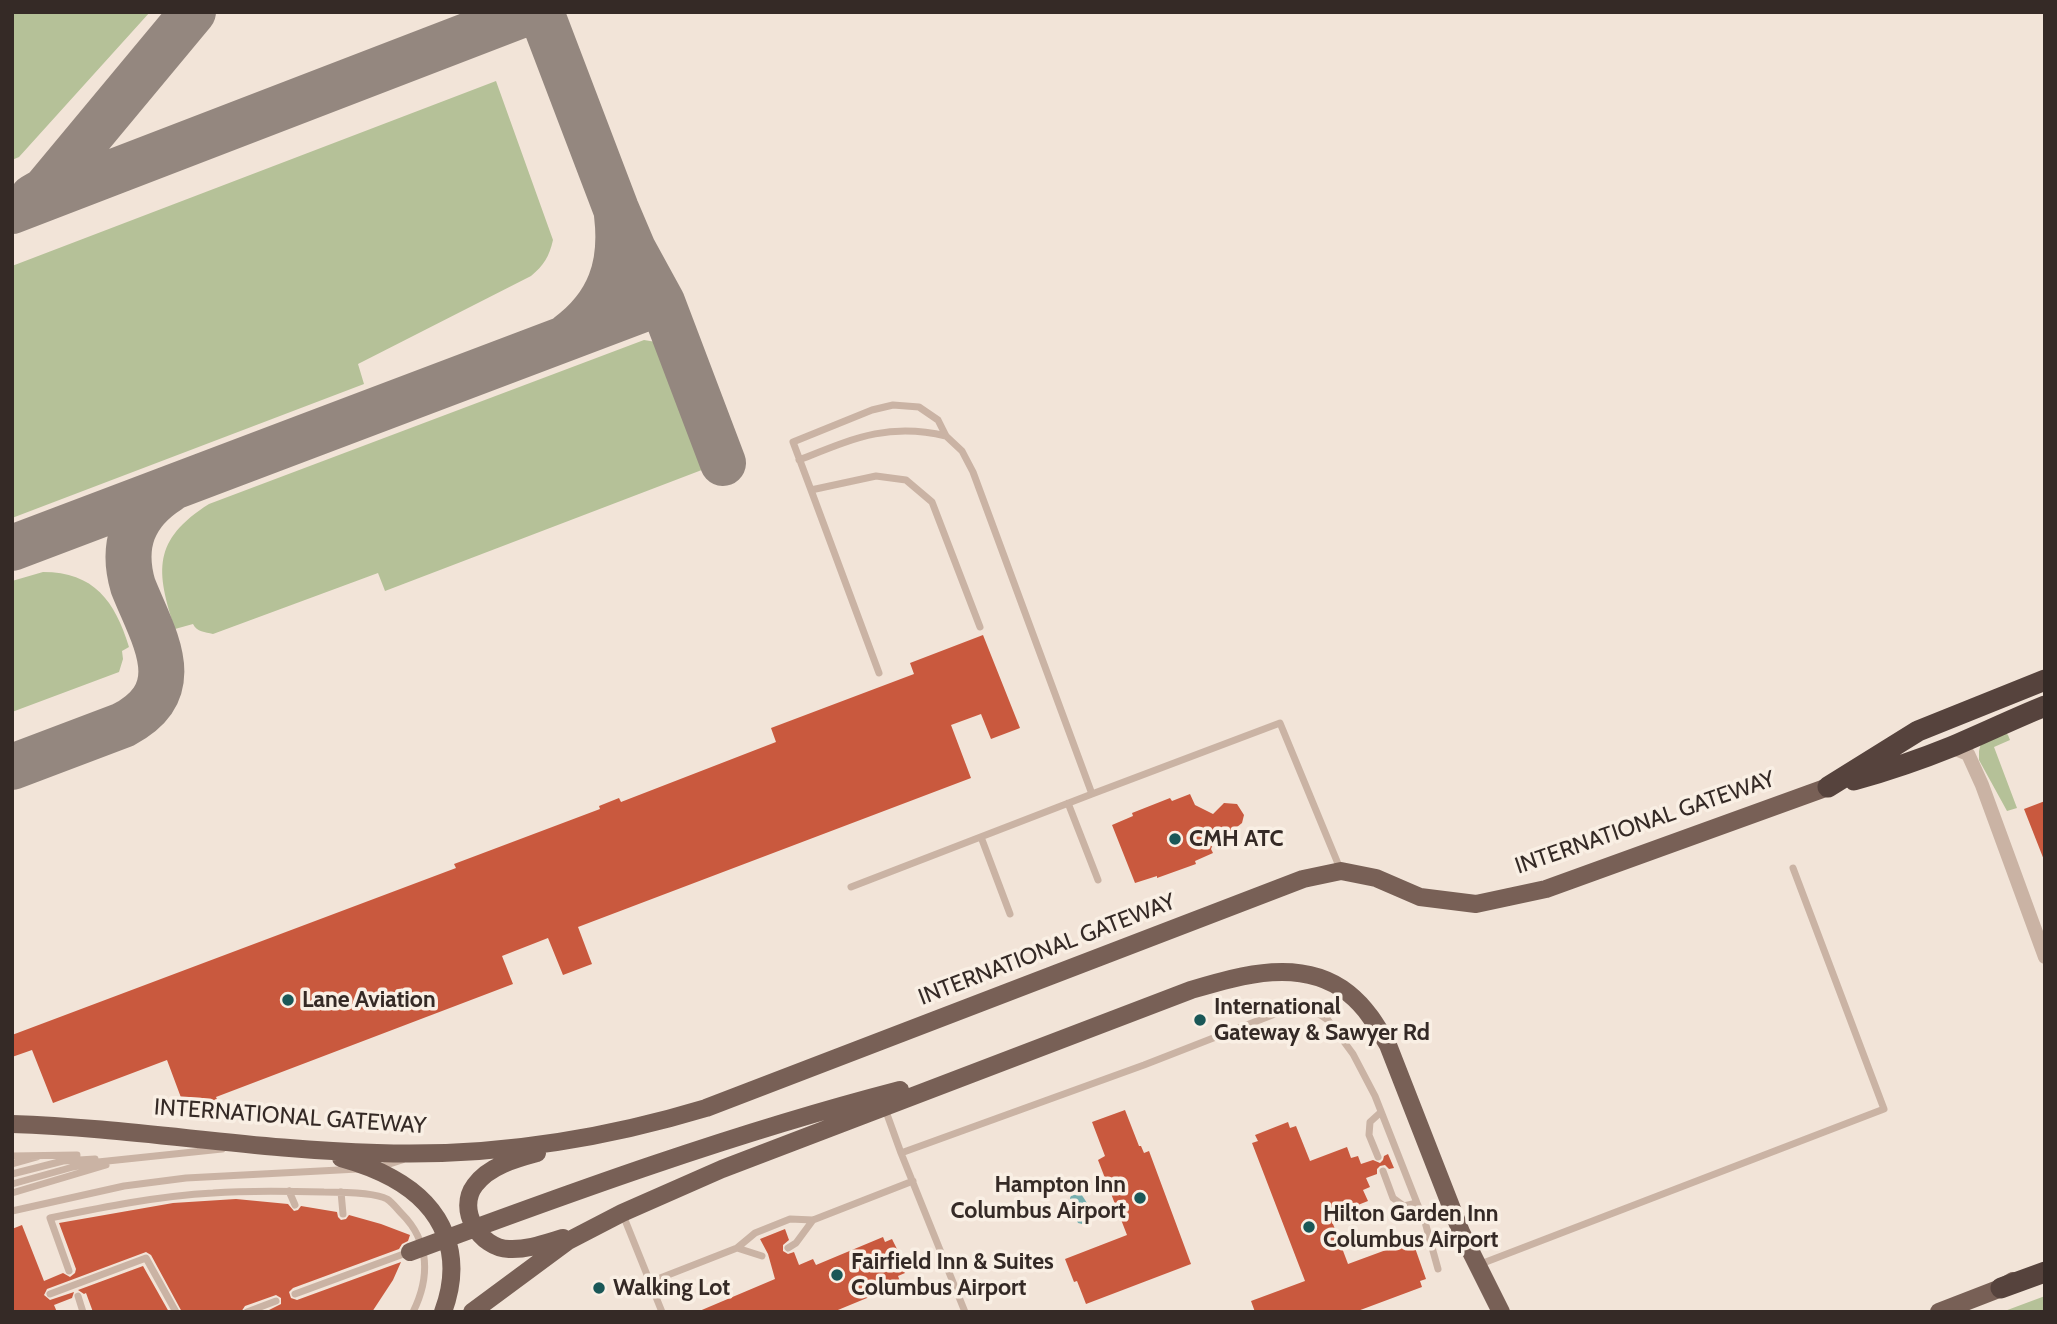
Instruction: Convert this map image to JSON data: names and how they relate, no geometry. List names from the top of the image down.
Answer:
{
  "streets": {
    "highway": ["INTERNATIONAL GATEWAY"]
  },
  "places": [
    "CMH ATC",
    "Lane Aviation",
    "International Gateway & Sawyer Rd",
    "Hampton Inn Columbus Airport",
    "Hilton Garden Inn Columbus Airport",
    "Fairfield Inn & Suites Columbus Airport",
    "Walking Lot"
  ]
}
